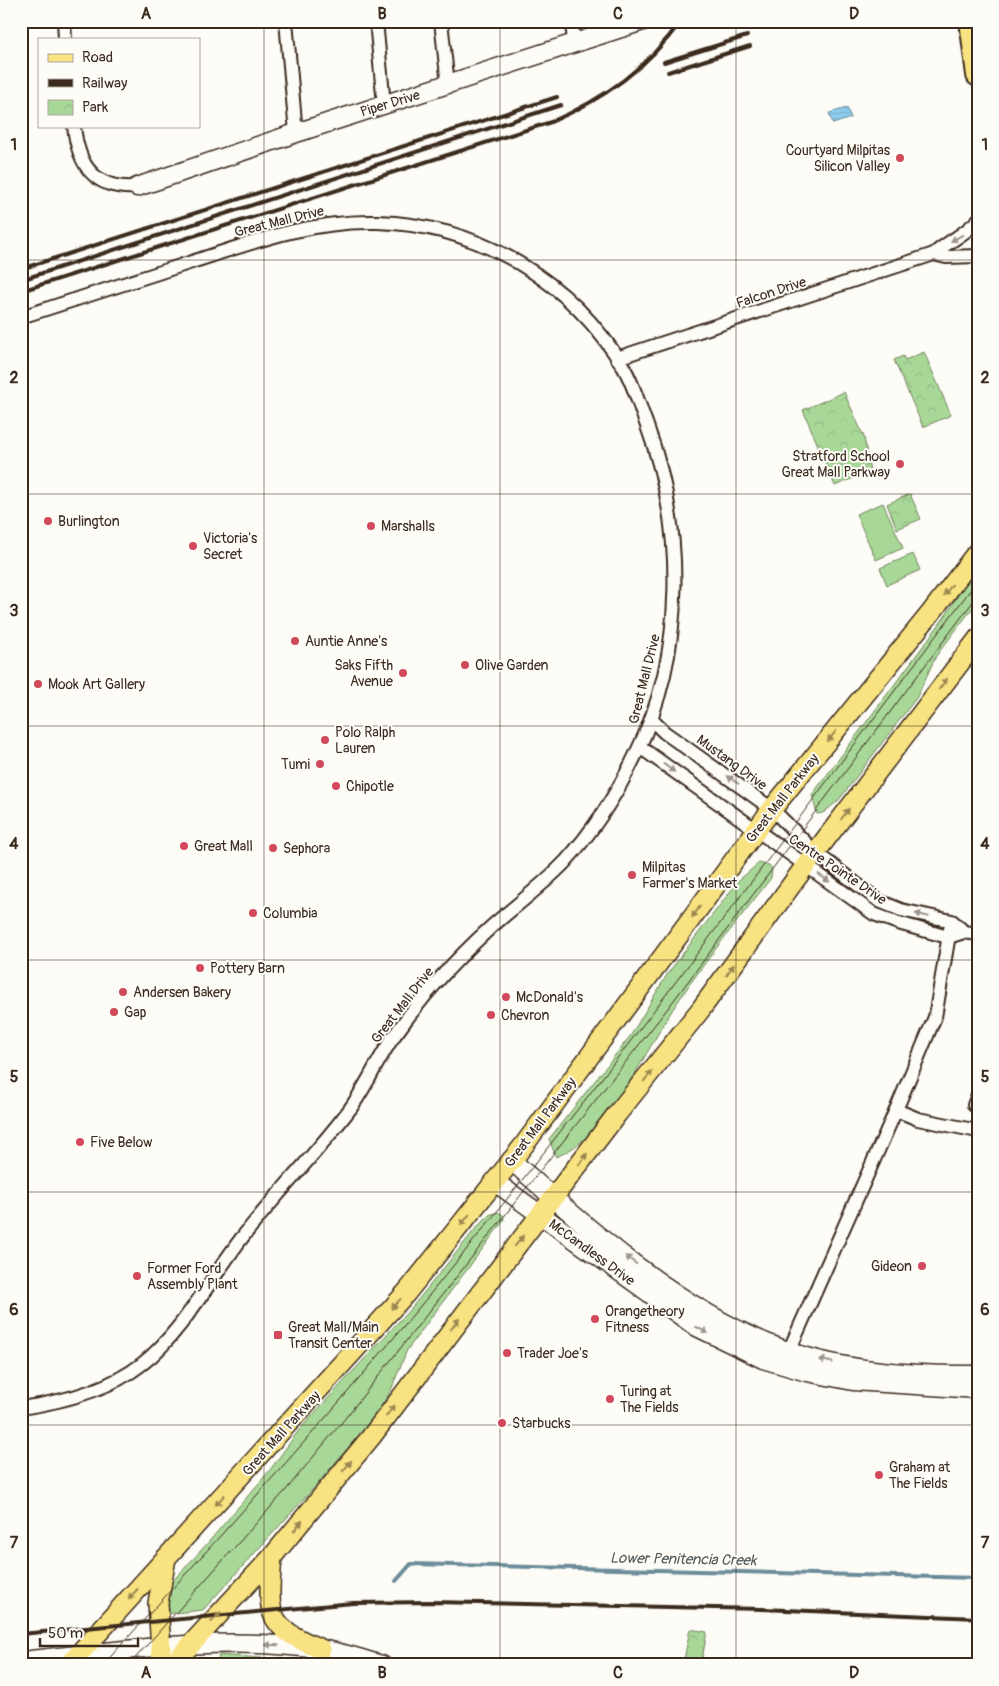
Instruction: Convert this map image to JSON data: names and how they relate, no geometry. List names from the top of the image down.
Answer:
{
  "streets": {
    "main road": ["Piper Drive", "Great Mall Parkway", "McCandless Drive"],
    "street": [
      "Great Mall Drive",
      "Falcon Drive",
      "Mustang Drive",
      "Centre Pointe Drive"
    ]
  },
  "crossings": [
    ["Great Mall Drive", "Falcon Drive"],
    ["Great Mall Drive", "Mustang Drive"],
    ["Mustang Drive", "Great Mall Parkway"],
    ["Mustang Drive", "Centre Pointe Drive"],
    ["Great Mall Parkway", "Centre Pointe Drive"],
    ["Great Mall Parkway", "McCandless Drive"]
  ],
  "water": ["Lower Penitencia Creek"],
  "places": {
    "other": [
      "Courtyard Milpitas Silicon Valley",
      "Stratford School Great Mall Parkway",
      "Burlington",
      "Marshalls",
      "Victoria's Secret",
      "Auntie Anne's",
      "Olive Garden",
      "Saks Fifth Avenue",
      "Mook Art Gallery",
      "Polo Ralph Lauren",
      "Tumi",
      "Chipotle",
      "Great Mall",
      "Sephora",
      "Milpitas Farmer's Market",
      "Columbia",
      "Pottery Barn",
      "Andersen Bakery",
      "McDonald's",
      "Gap",
      "Chevron",
      "Five Below",
      "Gideon",
      "Former Ford Assembly Plant",
      "Orangetheory Fitness",
      "Trader Joe's",
      "Turing at The Fields",
      "Starbucks",
      "Graham at The Fields"
    ],
    "transit": ["Great Mall/Main Transit Center"]
  },
  "legend": ["Road", "Railway", "Park"],
  "scale_bar": "50 m",
  "grid": {
    "columns": [
      "A",
      "B",
      "C",
      "D"
    ],
    "rows": [
      "1",
      "2",
      "3",
      "4",
      "5",
      "6",
      "7"
    ]
  }
}
